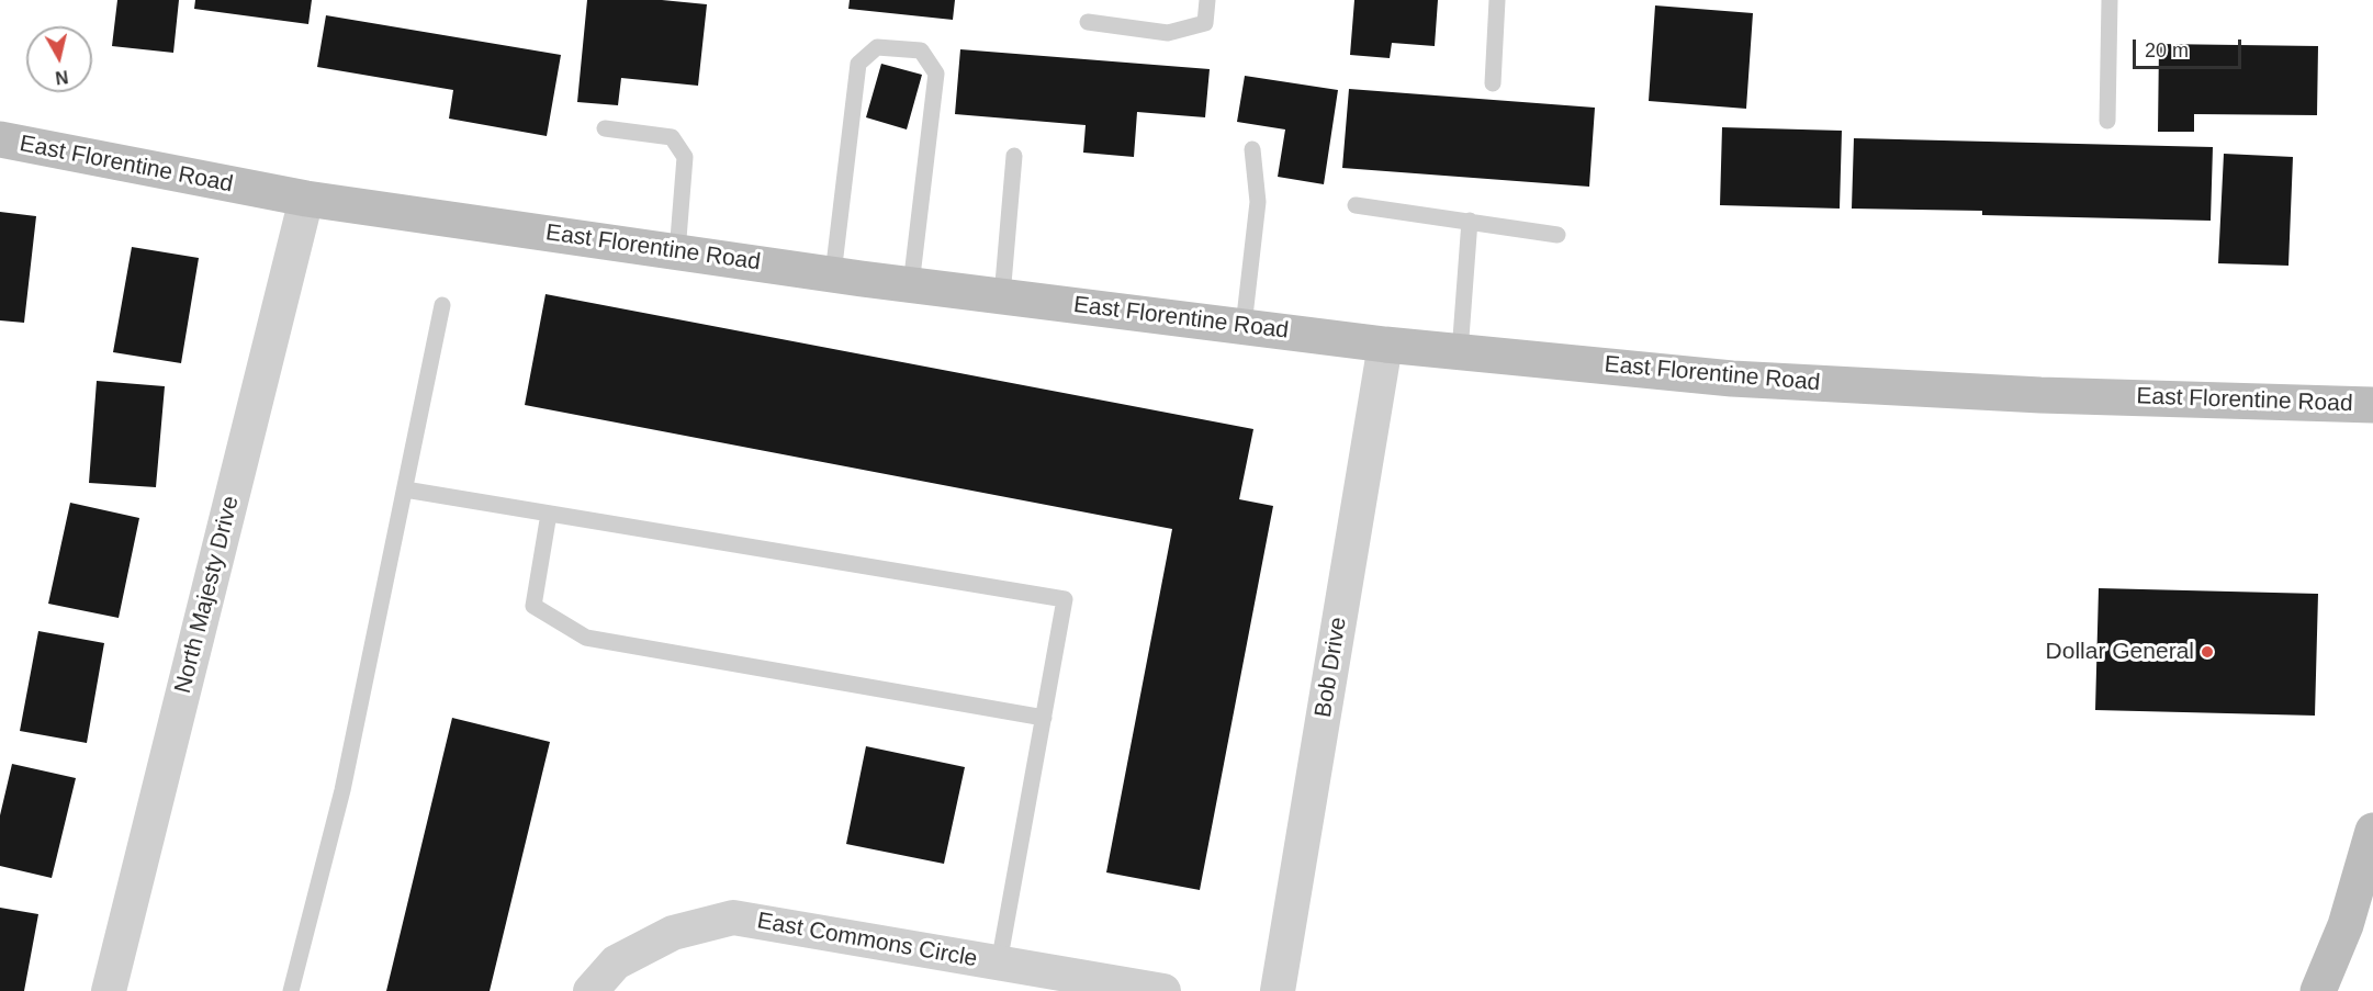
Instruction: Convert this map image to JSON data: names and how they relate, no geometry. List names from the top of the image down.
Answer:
{
  "streets": {
    "street": [
      "East Florentine Road",
      "North Majesty Drive",
      "Bob Drive",
      "East Commons Circle"
    ]
  },
  "crossings": [
    ["East Florentine Road", "North Majesty Drive"],
    ["East Florentine Road", "Bob Drive"]
  ],
  "places": ["Dollar General"],
  "scale_bar": "20 m",
  "north": "bottom"
}
